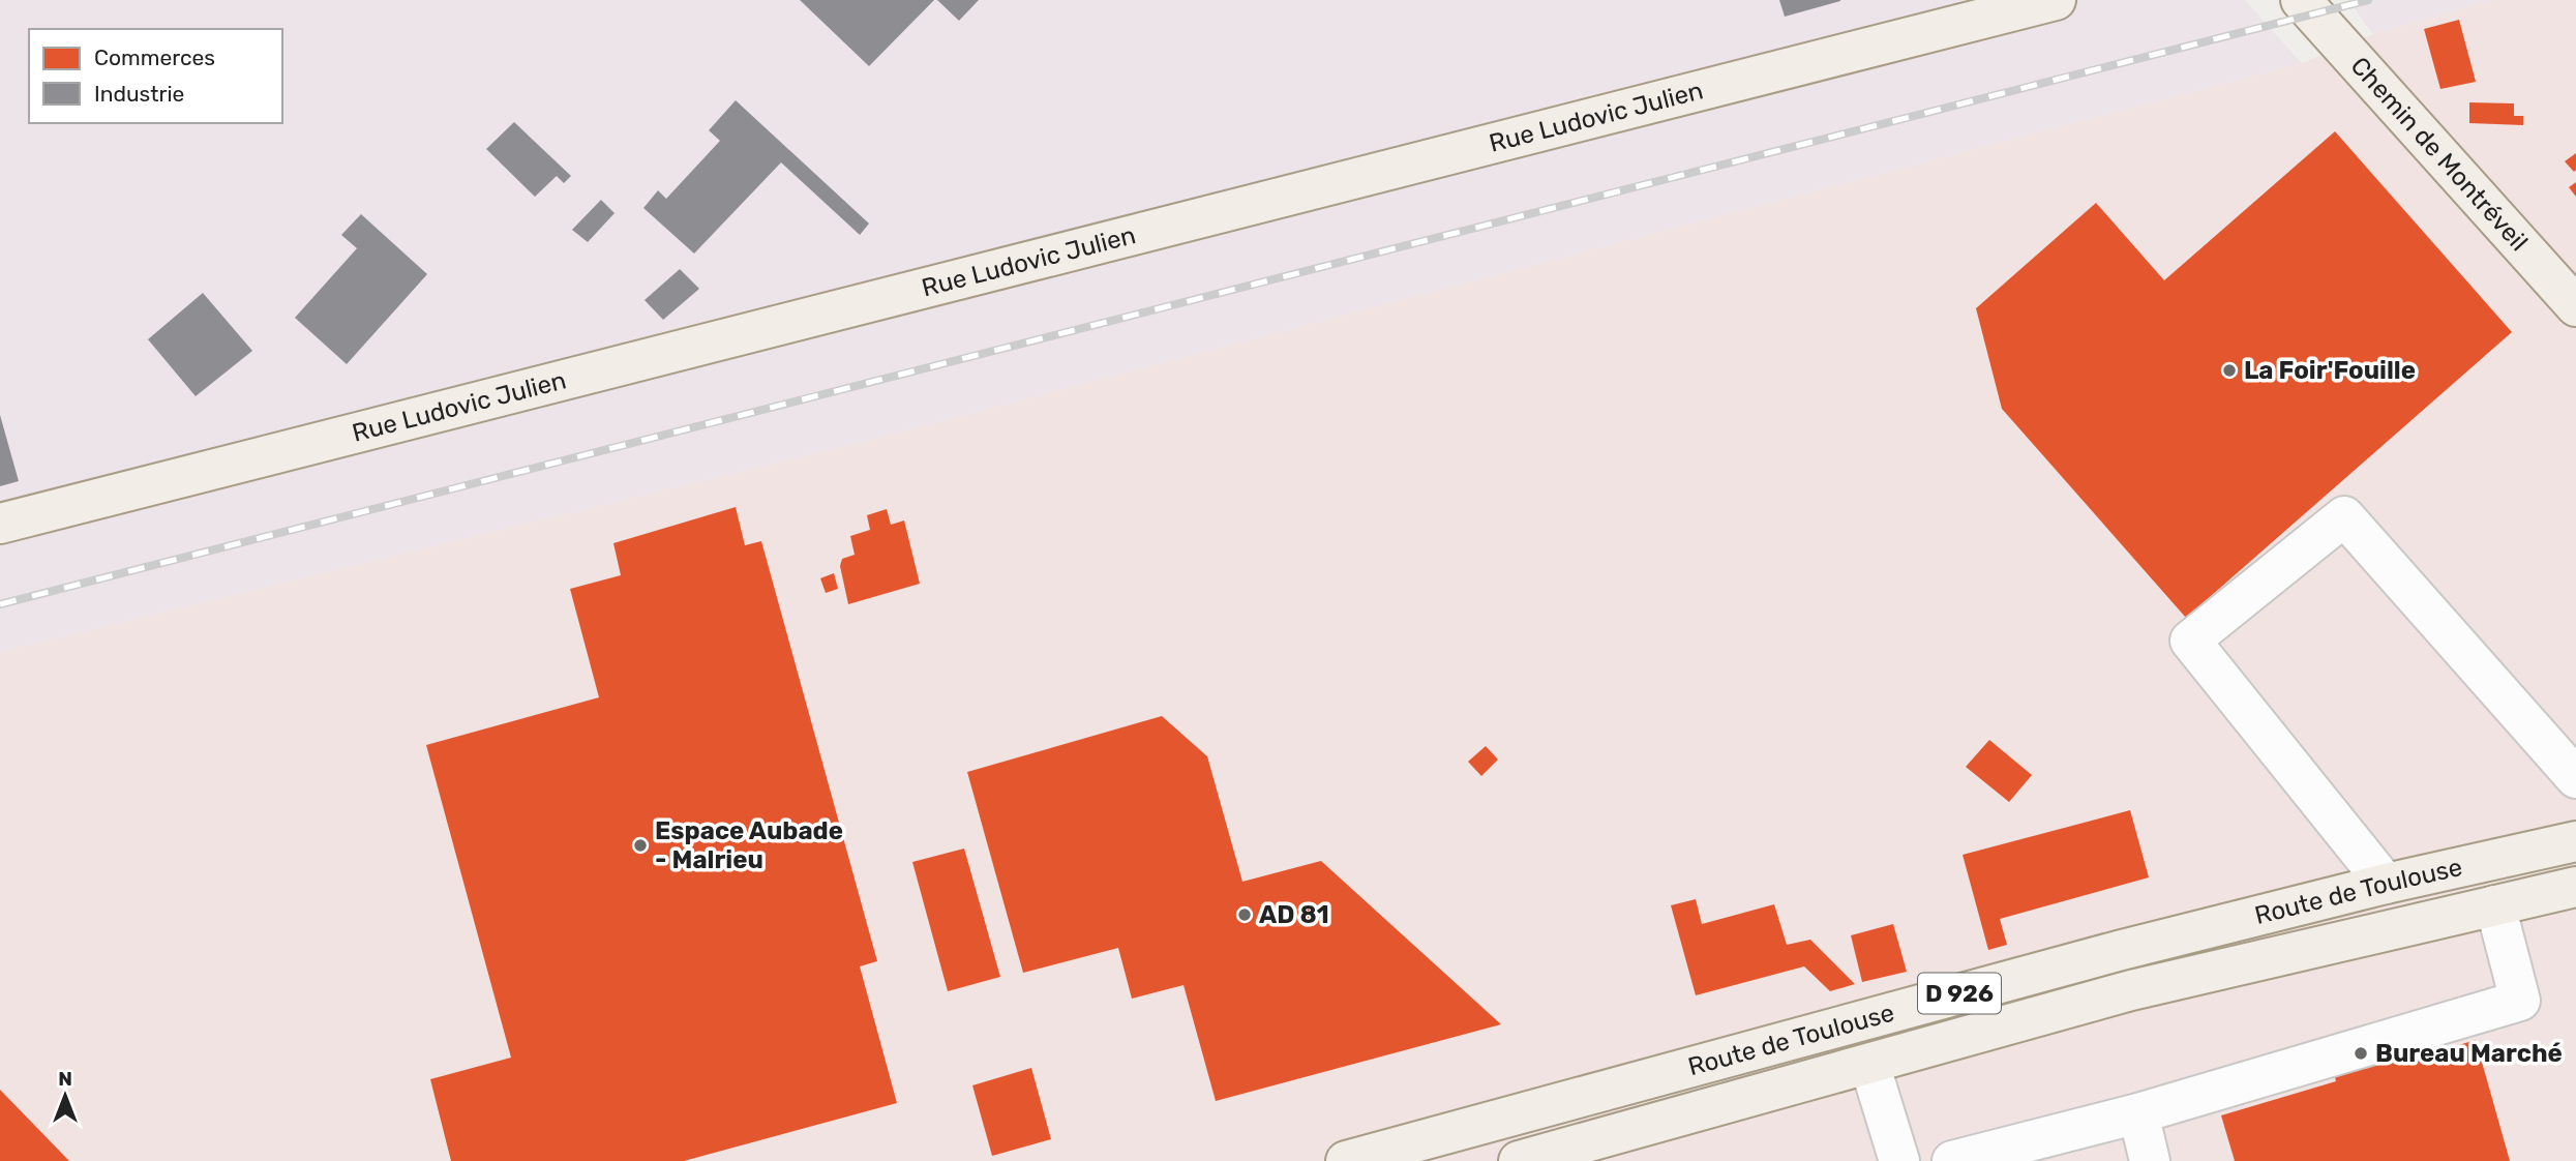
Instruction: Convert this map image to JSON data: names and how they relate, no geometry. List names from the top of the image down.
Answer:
{
  "streets": {
    "main road": [
      "Rue Ludovic Julien",
      "Chemin de Montréveil",
      "Route de Toulouse",
      "D 926"
    ]
  },
  "places": [
    "La Foir'Fouille",
    "Espace Aubade - Malrieu",
    "AD 81",
    "Bureau Marché"
  ],
  "legend": ["Commerces", "Industrie"],
  "north": "top"
}
